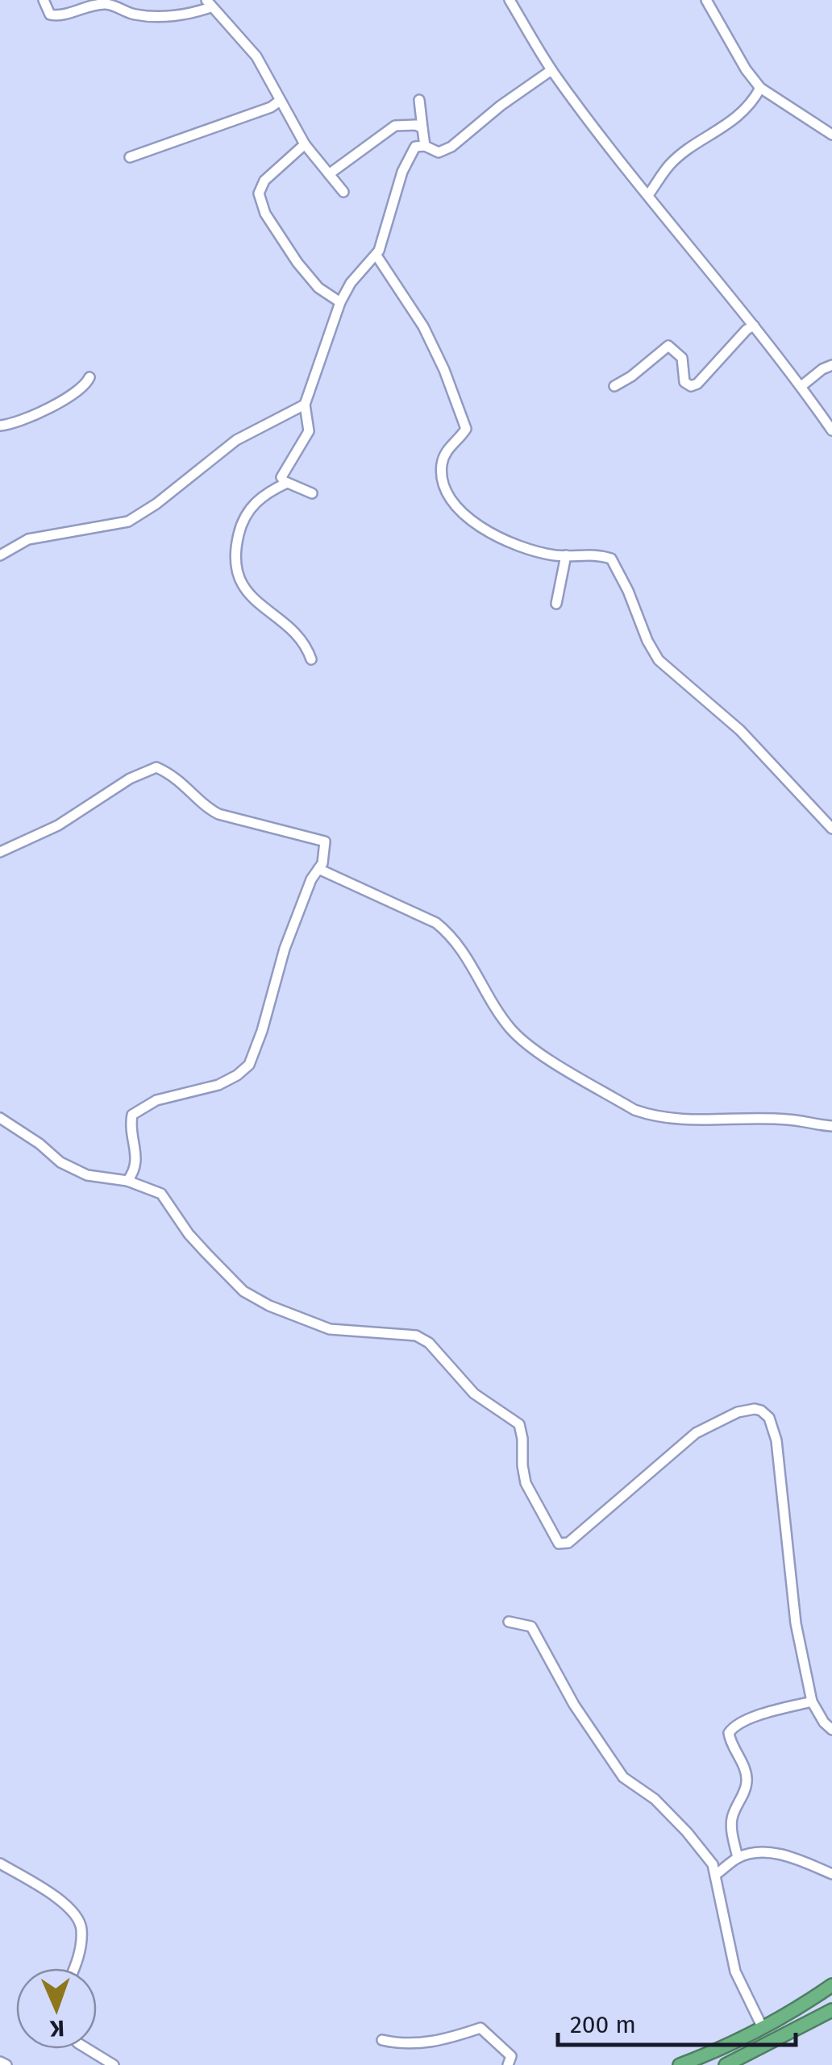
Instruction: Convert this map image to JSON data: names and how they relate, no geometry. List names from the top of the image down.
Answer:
{
  "scale_bar": "200 m",
  "north": "bottom"
}
